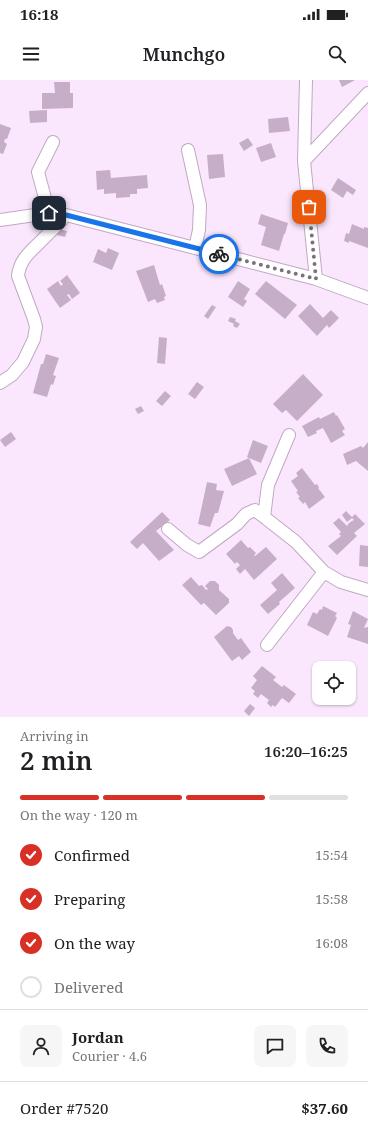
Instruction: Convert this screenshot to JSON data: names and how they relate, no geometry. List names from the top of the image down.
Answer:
{
  "page": {
    "status": "16:18",
    "header": "Munchgo",
    "heading": ["2 min", "Arriving in", "16:20–16:25"],
    "panel": [
      "Jordan",
      "Courier · 4.6",
      "Order #7520",
      "$37.60"
    ],
    "bar": "On the way · 120 m",
    "list": [
      ["Confirmed", "15:54"],
      ["Preparing", "15:58"],
      ["On the way", "16:08"],
      "Delivered"
    ]
  }
}
